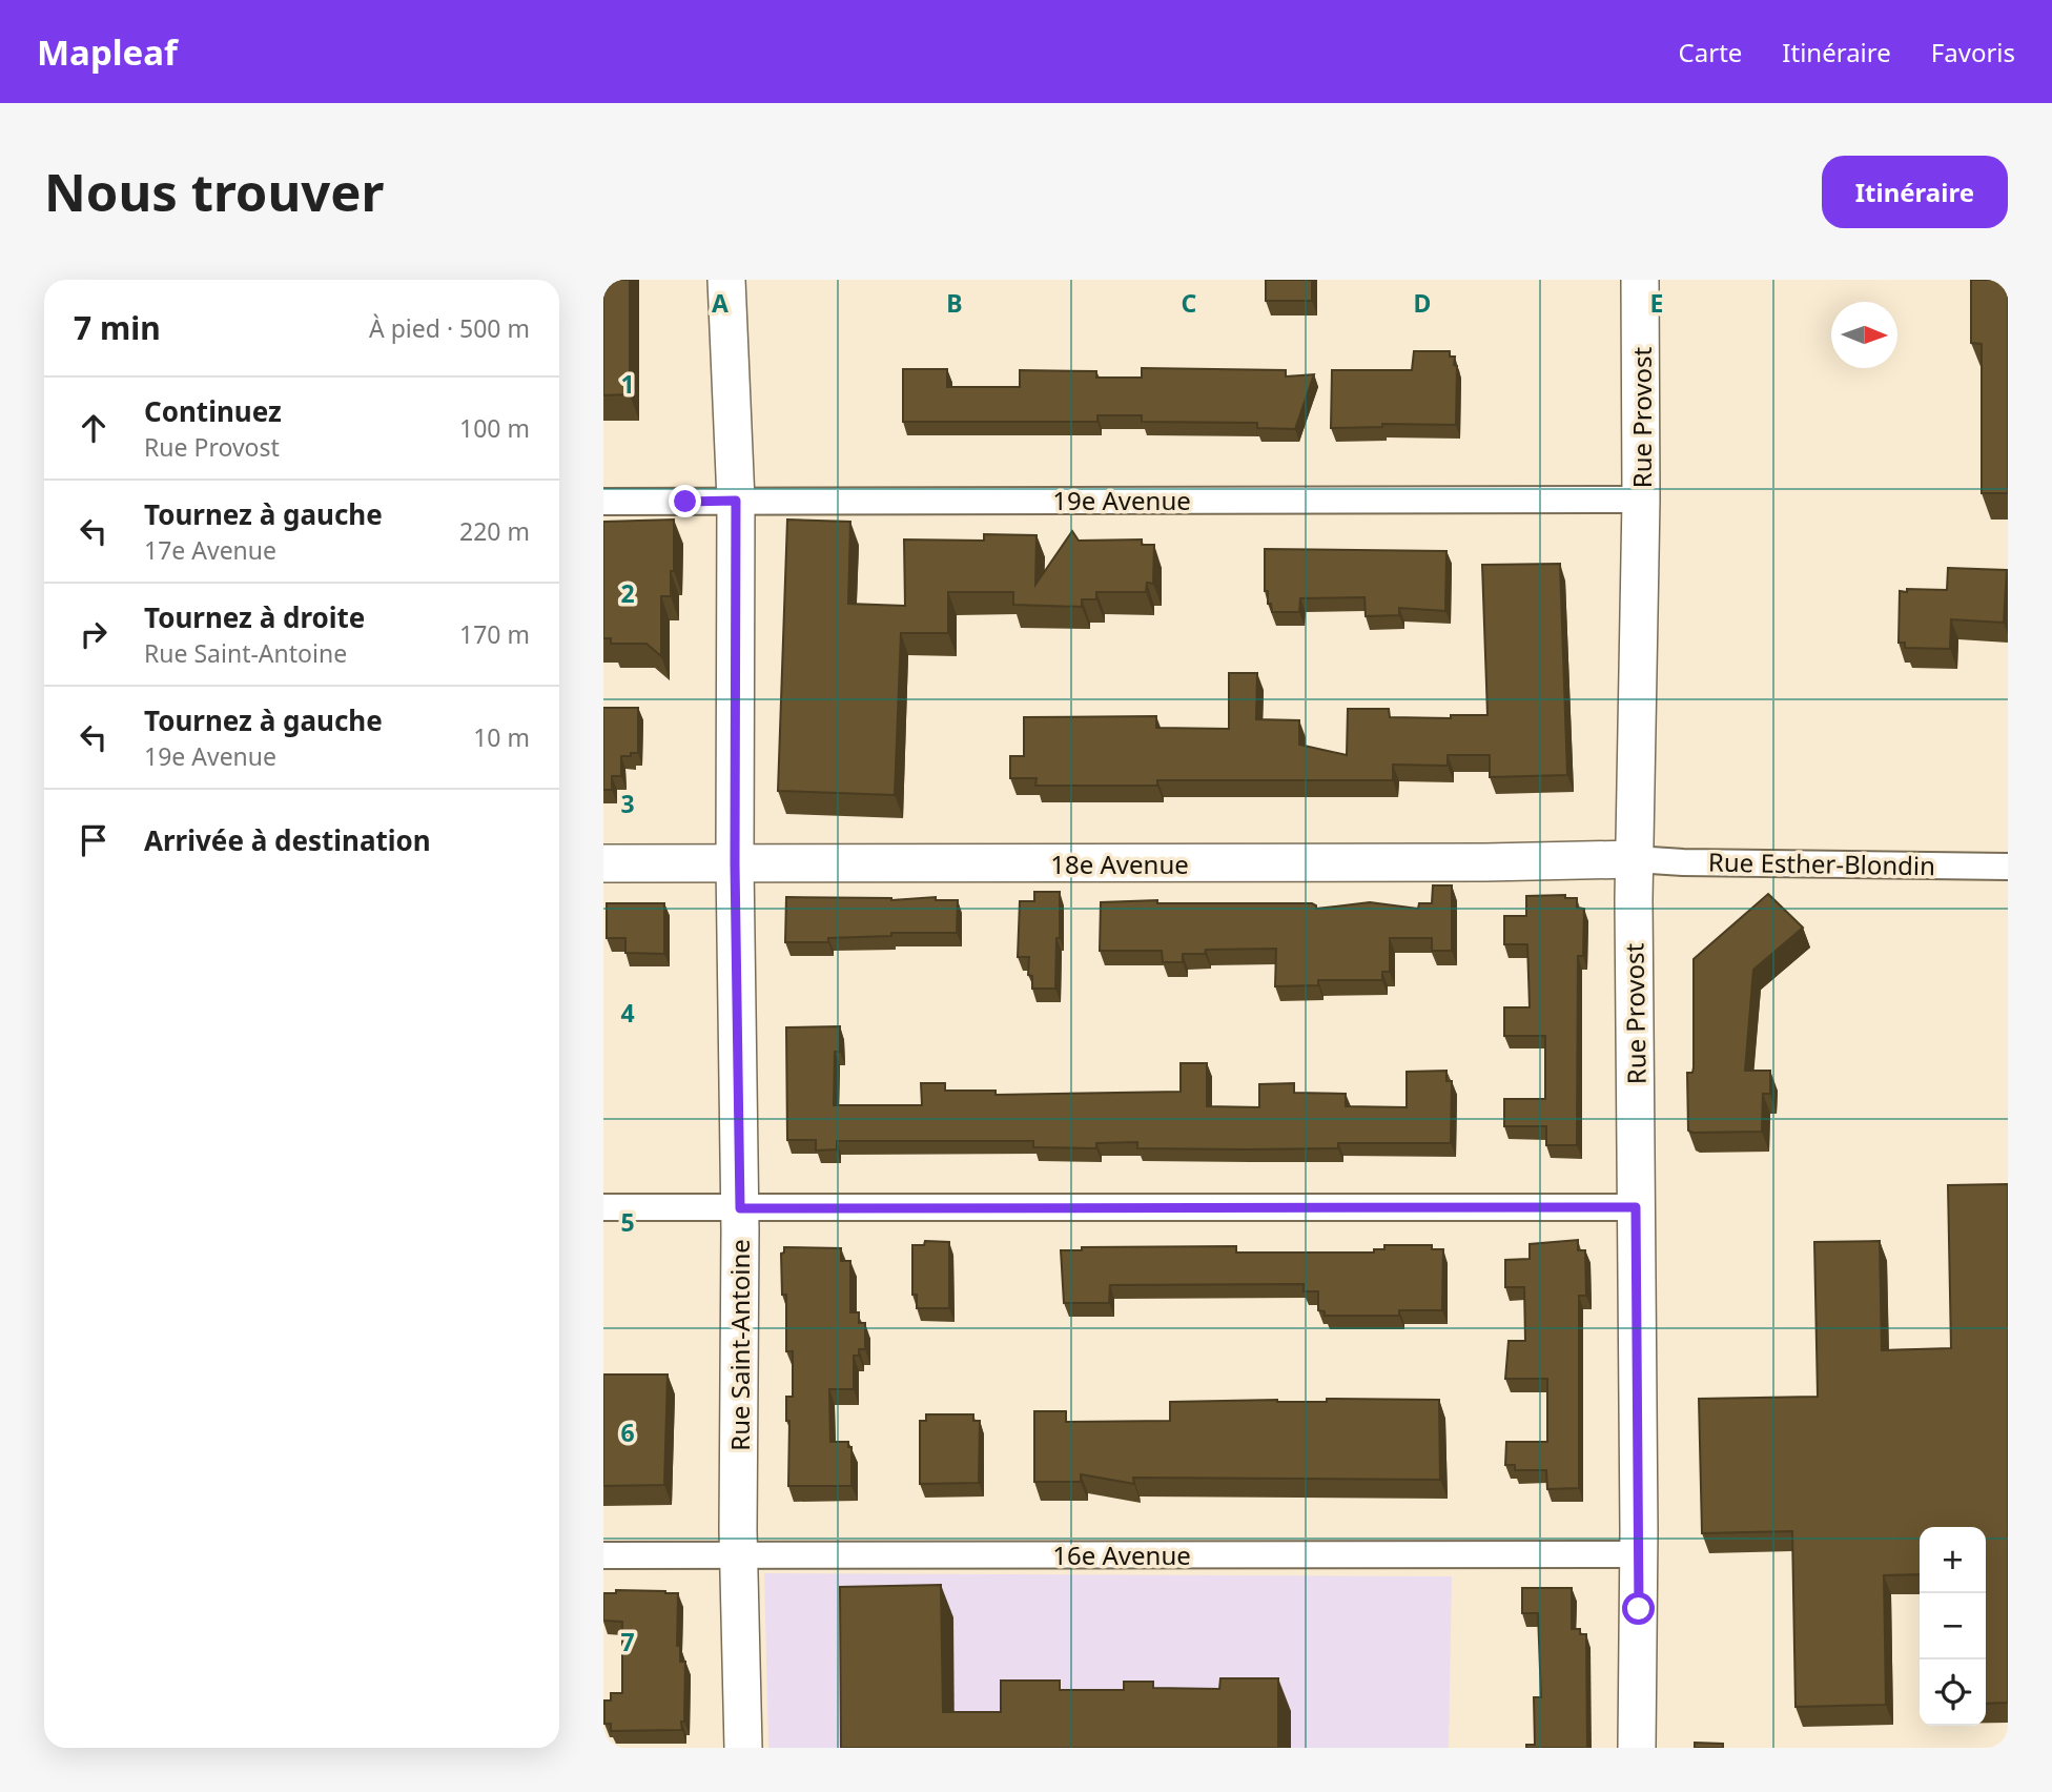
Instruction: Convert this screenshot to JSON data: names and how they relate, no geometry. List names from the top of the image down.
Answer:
{
  "streets": {
    "street": [
      "Rue Provost",
      "19e Avenue",
      "18e Avenue",
      "Rue Esther-Blondin",
      "Rue Saint-Antoine",
      "16e Avenue"
    ]
  },
  "crossings": [
    ["Rue Provost", "19e Avenue"],
    ["Rue Provost", "18e Avenue"],
    ["Rue Provost", "Rue Esther-Blondin"],
    ["Rue Provost", "16e Avenue"],
    ["19e Avenue", "Rue Saint-Antoine"],
    ["18e Avenue", "Rue Esther-Blondin"],
    ["18e Avenue", "Rue Saint-Antoine"],
    ["Rue Saint-Antoine", "16e Avenue"]
  ],
  "north": "right",
  "page": {
    "header": "Mapleaf",
    "nav": ["Carte", "Itinéraire", "Favoris"],
    "buttons": "Itinéraire",
    "title": "Nous trouver",
    "heading": ["7 min", "À pied · 500 m"],
    "list": [
      ["Continuez", "Rue Provost", "100 m"],
      ["Tournez à gauche", "17e Avenue", "220 m"],
      ["Tournez à droite", "Rue Saint-Antoine", "170 m"],
      ["Tournez à gauche", "19e Avenue", "10 m"],
      "Arrivée à destination"
    ],
    "map_buttons": ["+", "−"]
  },
  "grid": {
    "columns": [
      "A",
      "B",
      "C",
      "D",
      "E"
    ],
    "rows": [
      "1",
      "2",
      "3",
      "4",
      "5",
      "6",
      "7"
    ]
  }
}
